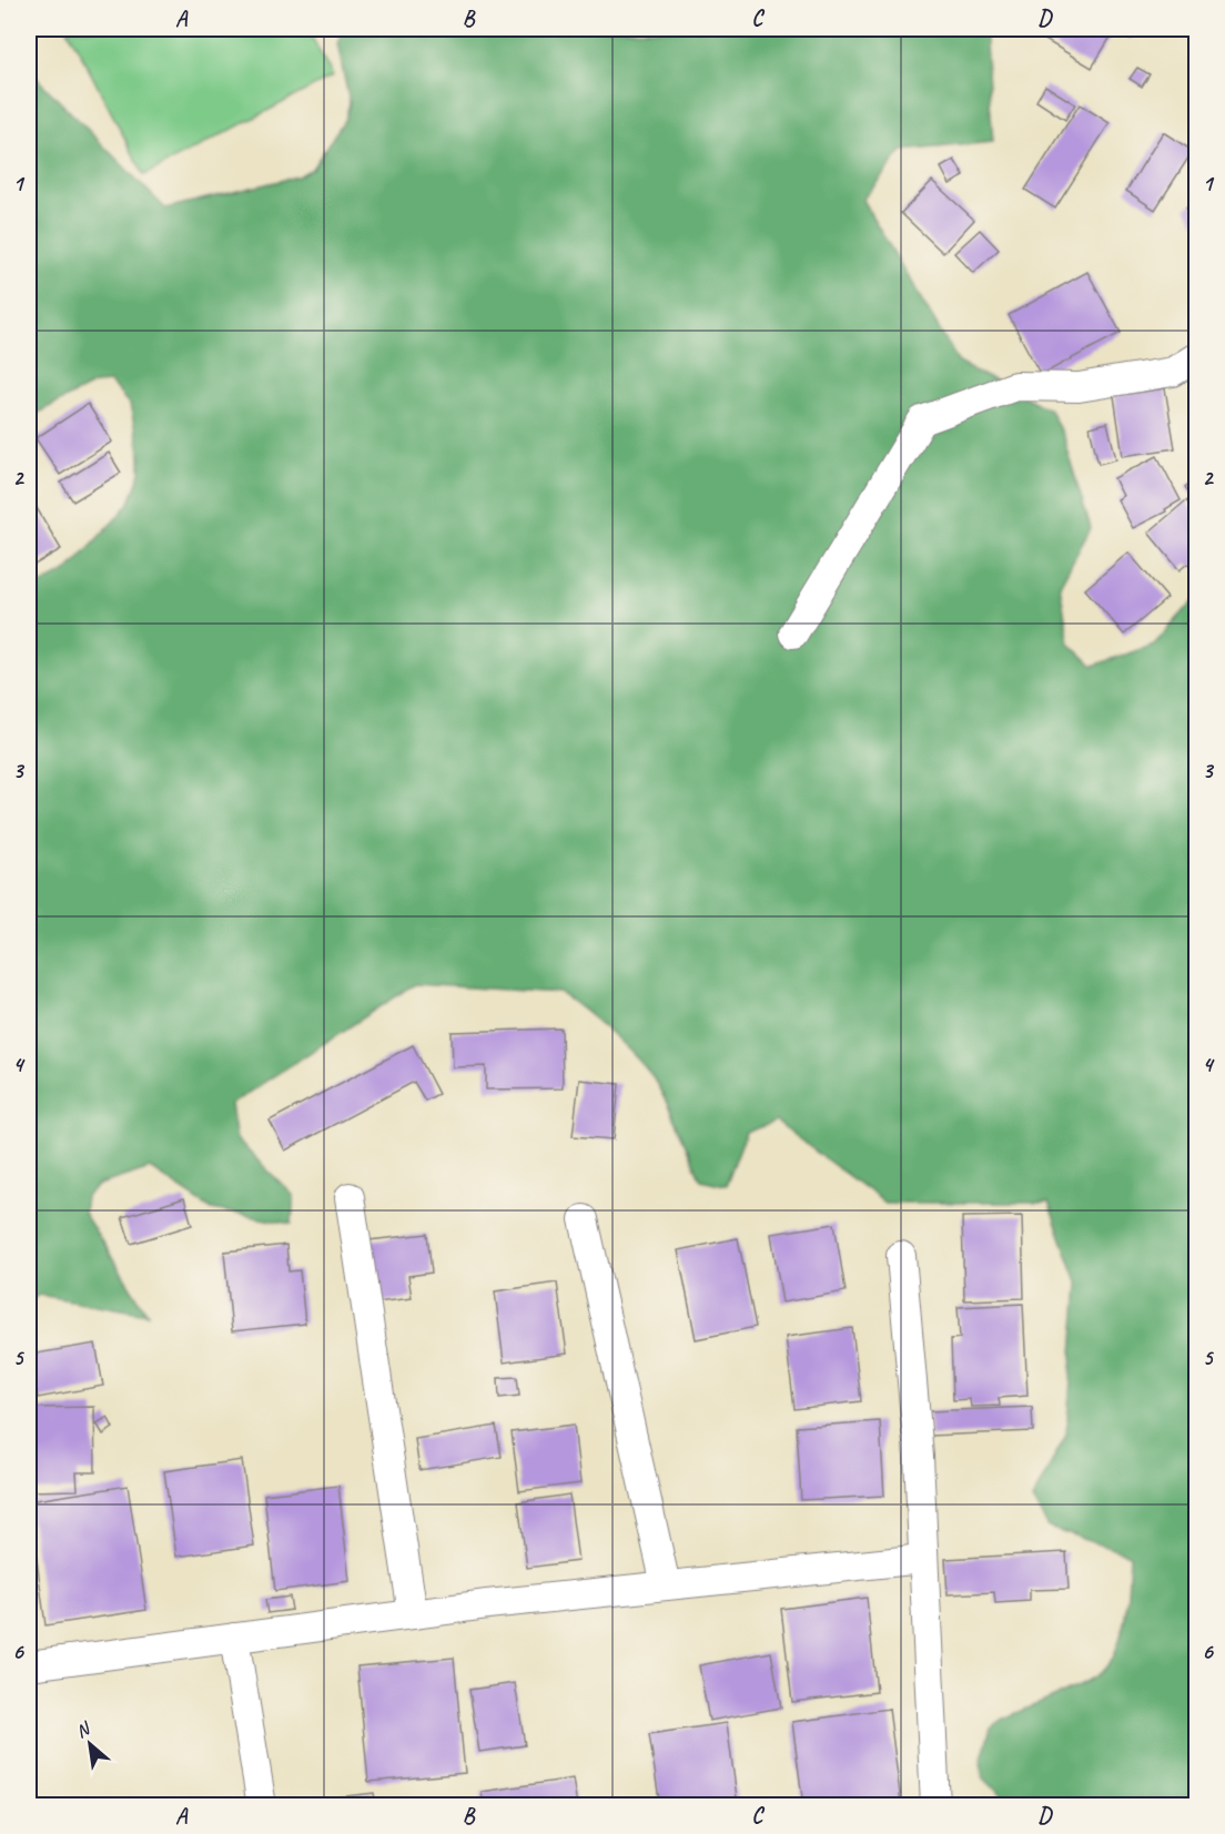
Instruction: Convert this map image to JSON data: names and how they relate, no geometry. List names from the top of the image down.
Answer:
{
  "north": "top left",
  "grid": {
    "columns": [
      "A",
      "B",
      "C",
      "D"
    ],
    "rows": [
      "1",
      "2",
      "3",
      "4",
      "5",
      "6"
    ]
  }
}
